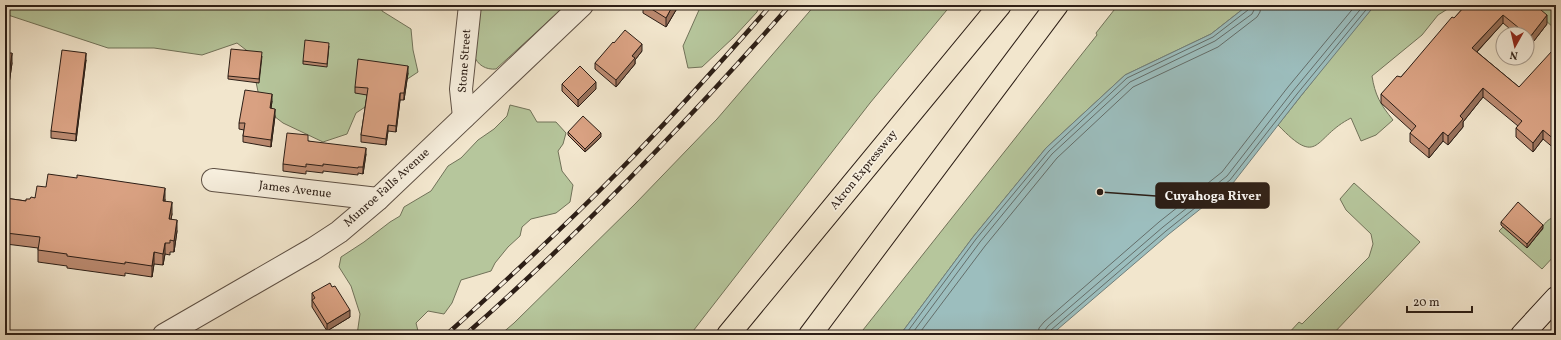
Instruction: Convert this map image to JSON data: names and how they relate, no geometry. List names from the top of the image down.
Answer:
{
  "streets": {
    "highway": ["Akron Expressway"],
    "street": ["Stone Street", "Munroe Falls Avenue", "James Avenue"]
  },
  "crossings": [
    ["Stone Street", "Munroe Falls Avenue"],
    ["Munroe Falls Avenue", "James Avenue"]
  ],
  "places": ["Cuyahoga River"],
  "scale_bar": "20 m",
  "north": "bottom"
}
